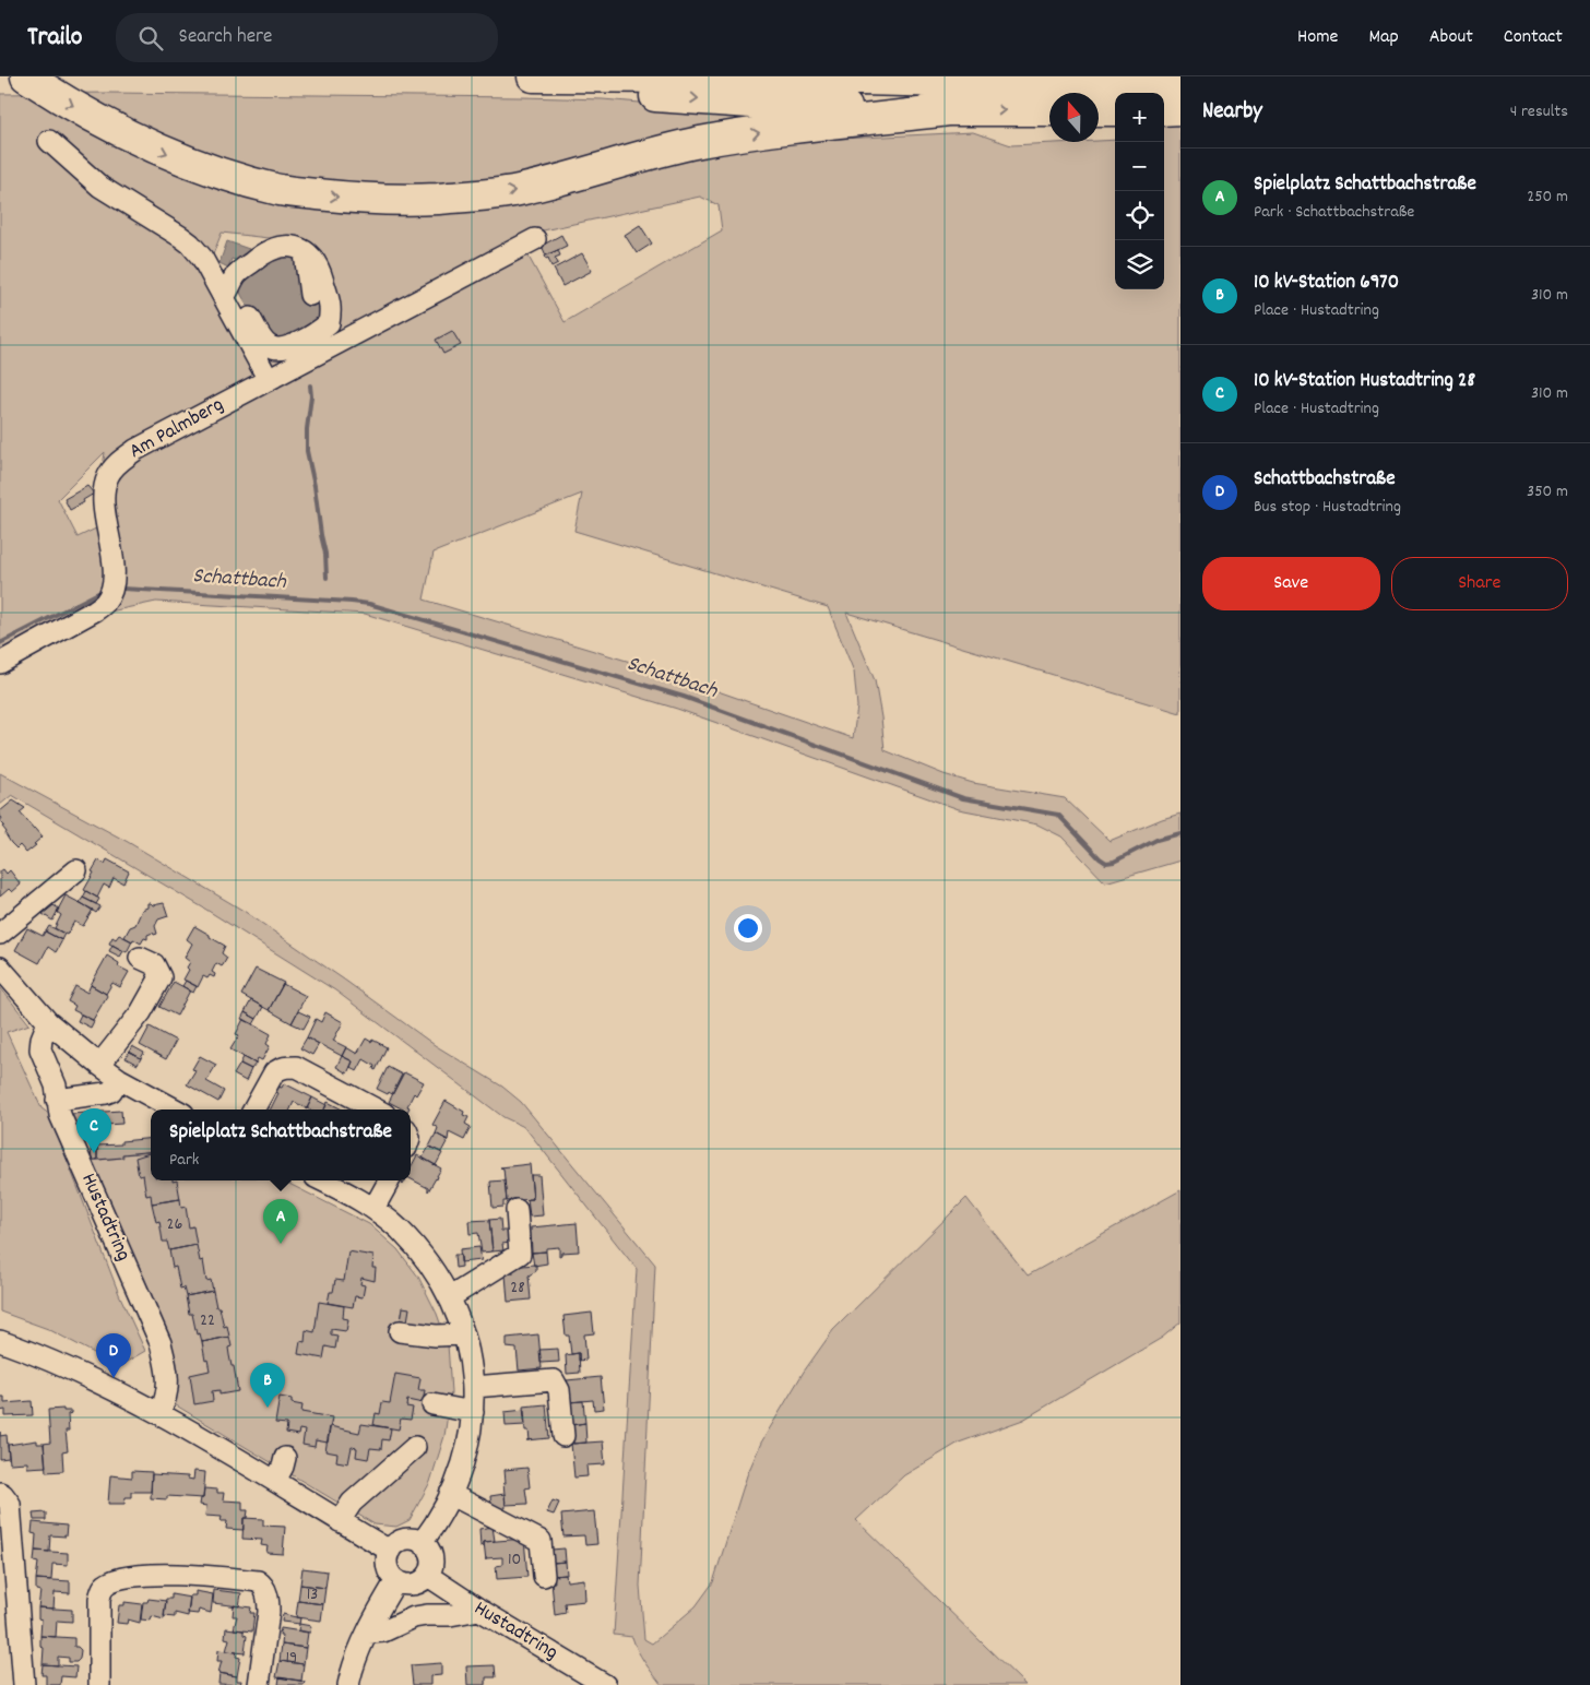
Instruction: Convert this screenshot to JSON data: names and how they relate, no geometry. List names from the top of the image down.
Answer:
{
  "streets": {
    "street": ["Am Palmberg", "Hustadtring"]
  },
  "water": ["Schattbach"],
  "house_numbers": [
    "26",
    "28",
    "22",
    "10",
    "13",
    "19"
  ],
  "north": "top",
  "page": {
    "header": "Trailo",
    "search": "Search here",
    "nav": [
      "Home",
      "Map",
      "About",
      "Contact"
    ],
    "heading": ["Nearby", "4 results"],
    "map_buttons": ["+", "−"],
    "list": [
      {
        "mark": "A",
        "name": "Spielplatz Schattbachstraße",
        "note": "Park · Schattbachstraße",
        "value": "250 m"
      },
      {
        "mark": "B",
        "name": "10 kV-Station 6970",
        "note": "Place · Hustadtring",
        "value": "310 m"
      },
      {
        "mark": "C",
        "name": "10 kV-Station Hustadtring 28",
        "note": "Place · Hustadtring",
        "value": "310 m"
      },
      {
        "mark": "D",
        "name": "Schattbachstraße",
        "note": "Bus stop · Hustadtring",
        "value": "350 m"
      }
    ],
    "buttons": ["Save", "Share"],
    "pins": [
      "C",
      "A",
      "D",
      "B"
    ],
    "popup": ["Spielplatz Schattbachstraße", "Park"]
  }
}
